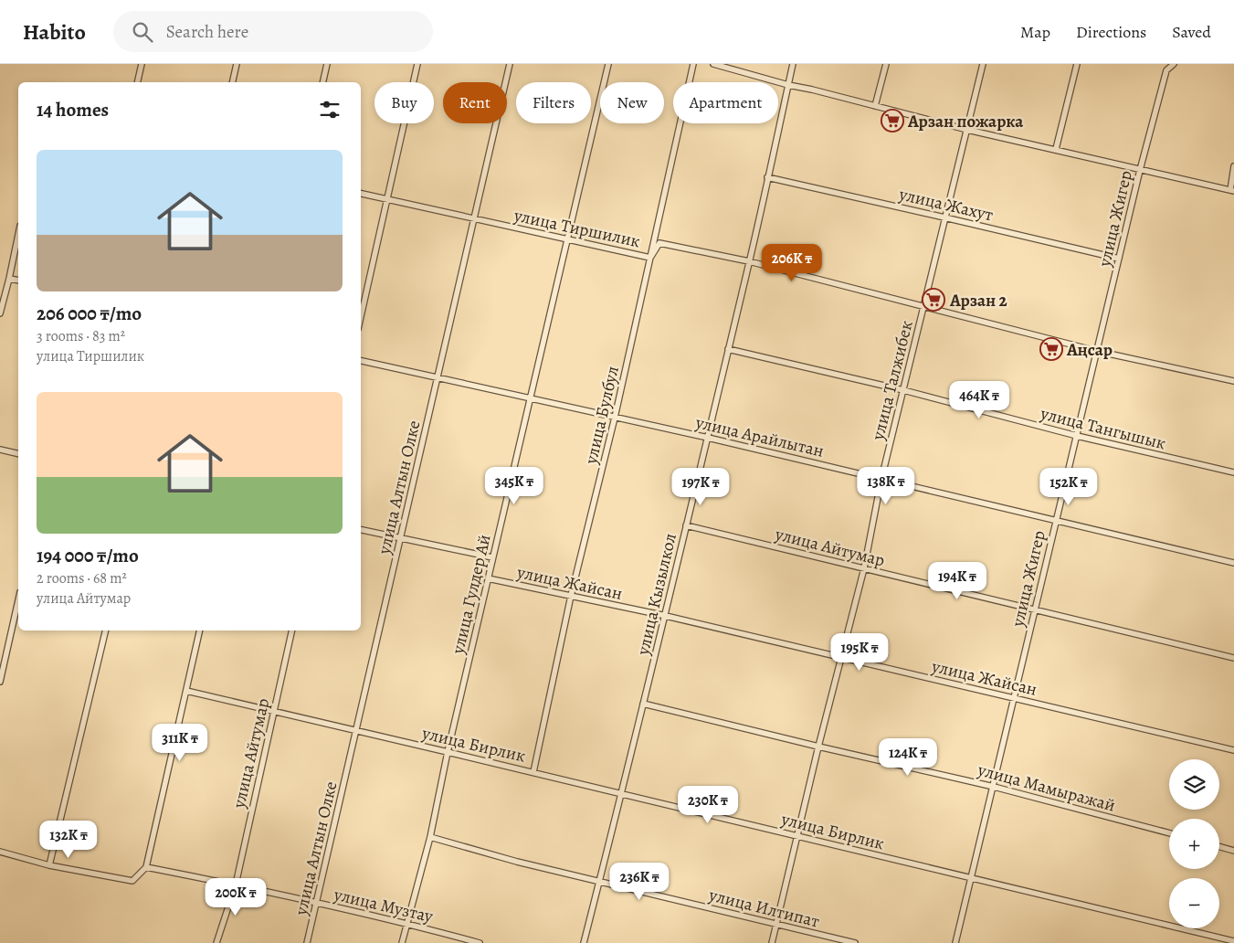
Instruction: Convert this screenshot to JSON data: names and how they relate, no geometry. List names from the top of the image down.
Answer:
{
  "streets": {
    "street": [
      "улица Жахут",
      "улица Жигер",
      "улица Тиршилик",
      "улица Талжибек",
      "улица Булбул",
      "улица Тангышык",
      "улица Арайлытан",
      "улица Алтын Олке",
      "улица Айтумар",
      "улица Жайсан",
      "улица Гулдер Ай",
      "улица Кызылкол",
      "улица Бирлик",
      "улица Мамыражай",
      "улица Музтау",
      "улица Илтипат"
    ]
  },
  "crossings": [
    ["улица Жахут", "улица Жигер"],
    ["улица Жахут", "улица Талжибек"],
    ["улица Жахут", "улица Кызылкол"],
    ["улица Жигер", "улица Тиршилик"],
    ["улица Жигер", "улица Тангышык"],
    ["улица Жигер", "улица Арайлытан"],
    ["улица Жигер", "улица Айтумар"],
    ["улица Жигер", "улица Жайсан"],
    ["улица Жигер", "улица Бирлик"],
    ["улица Жигер", "улица Мамыражай"],
    ["улица Тиршилик", "улица Талжибек"],
    ["улица Тиршилик", "улица Булбул"],
    ["улица Тиршилик", "улица Алтын Олке"],
    ["улица Тиршилик", "улица Гулдер Ай"],
    ["улица Тиршилик", "улица Кызылкол"],
    ["улица Талжибек", "улица Тангышык"],
    ["улица Талжибек", "улица Арайлытан"],
    ["улица Талжибек", "улица Айтумар"],
    ["улица Талжибек", "улица Жайсан"],
    ["улица Талжибек", "улица Бирлик"],
    ["улица Талжибек", "улица Мамыражай"],
    ["улица Талжибек", "улица Илтипат"],
    ["улица Булбул", "улица Арайлытан"],
    ["улица Булбул", "улица Жайсан"],
    ["улица Булбул", "улица Бирлик"],
    ["улица Тангышык", "улица Кызылкол"],
    ["улица Арайлытан", "улица Алтын Олке"],
    ["улица Арайлытан", "улица Гулдер Ай"],
    ["улица Арайлытан", "улица Кызылкол"],
    ["улица Алтын Олке", "улица Бирлик"],
    ["улица Алтын Олке", "улица Музтау"],
    ["улица Айтумар", "улица Кызылкол"],
    ["улица Айтумар", "улица Бирлик"],
    ["улица Айтумар", "улица Музтау"],
    ["улица Жайсан", "улица Гулдер Ай"],
    ["улица Жайсан", "улица Кызылкол"],
    ["улица Гулдер Ай", "улица Бирлик"],
    ["улица Гулдер Ай", "улица Музтау"],
    ["улица Гулдер Ай", "улица Илтипат"],
    ["улица Кызылкол", "улица Бирлик"],
    ["улица Кызылкол", "улица Мамыражай"],
    ["улица Кызылкол", "улица Илтипат"]
  ],
  "places": {
    "supermarket": ["Арзан пожарка", "Арзан 2", "Аңсар"]
  },
  "page": {
    "header": "Habito",
    "search": "Search here",
    "nav": ["Map", "Directions", "Saved"],
    "chip": [
      "Buy",
      "Rent",
      "Filters",
      "New",
      "Apartment"
    ],
    "heading": "14 homes",
    "list": [
      {
        "name": "206 000 ₸/mo",
        "note": "3 rooms · 83 m² · улица Тиршилик"
      },
      {
        "name": "194 000 ₸/mo",
        "note": "2 rooms · 68 m² · улица Айтумар"
      }
    ],
    "price": [
      "206K ₸",
      "464K ₸",
      "345K ₸",
      "138K ₸",
      "197K ₸",
      "152K ₸",
      "194K ₸",
      "195K ₸",
      "311K ₸",
      "124K ₸",
      "230K ₸",
      "132K ₸",
      "236K ₸",
      "200K ₸"
    ],
    "map_buttons": ["+", "−"]
  }
}
